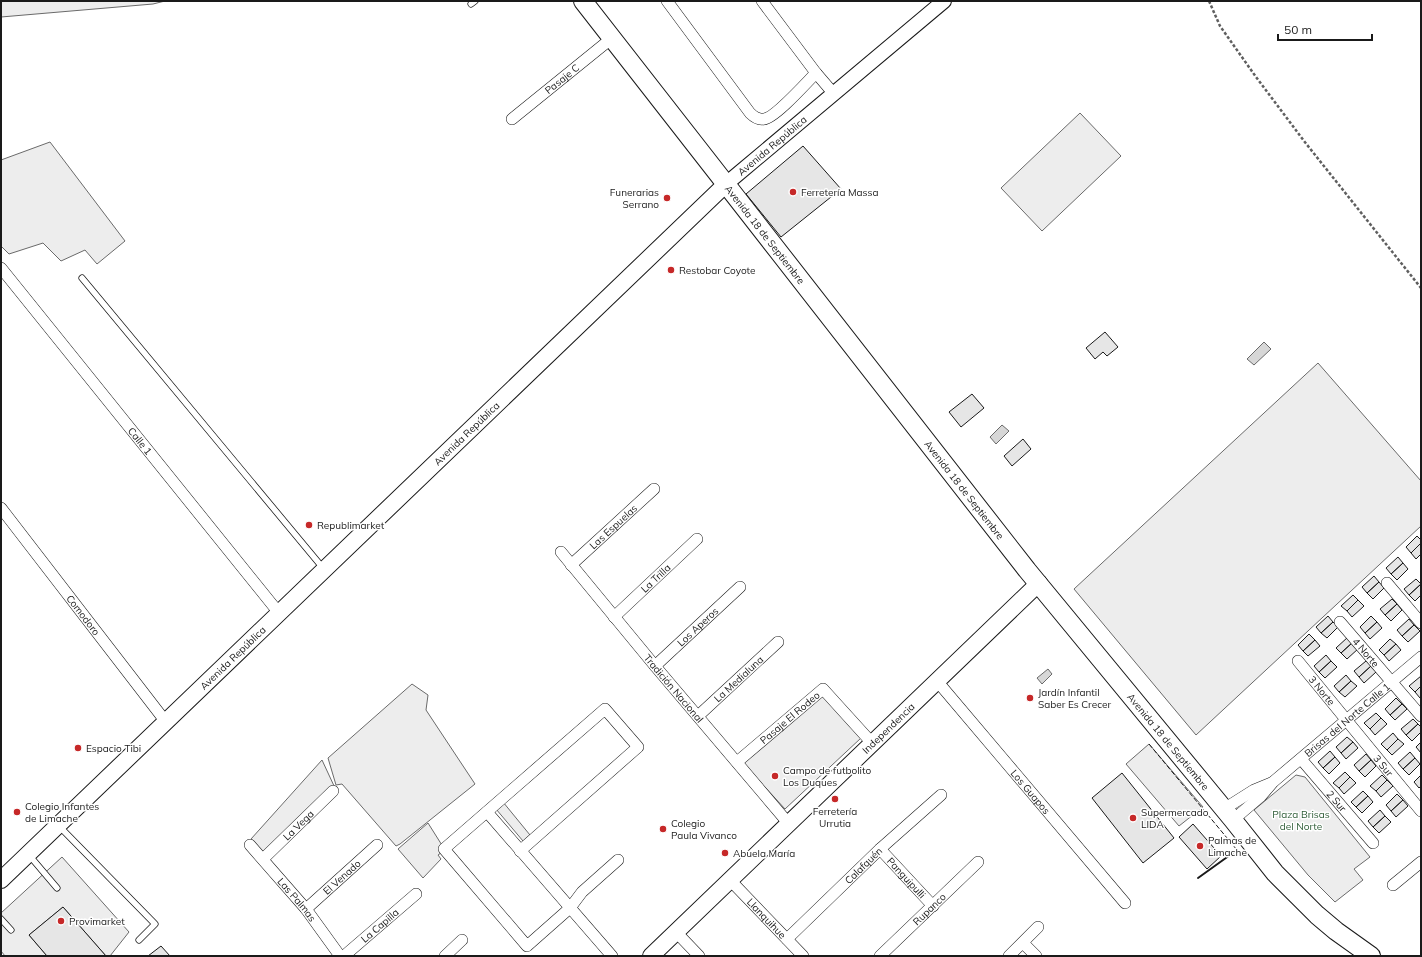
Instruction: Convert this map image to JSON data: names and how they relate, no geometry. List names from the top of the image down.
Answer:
{
  "streets": {
    "main road": ["Avenida República", "Avenida 18 de Septiembre", "Independencia"],
    "street": [
      "Pasaje C",
      "Calle 1",
      "Las Espuelas",
      "La Trilla",
      "Comodoro",
      "Los Aperos",
      "4 Norte",
      "La Medialuna",
      "Tradición Nacional",
      "3 Norte",
      "Pasaje El Rodeo",
      "Brisas del Norte Calle 1",
      "3 Sur",
      "Los Guapos",
      "2 Sur",
      "La Vega",
      "Calafquén",
      "El Venado",
      "Panguipulli",
      "Las Palmas",
      "Rupanco",
      "Llanquihue",
      "La Capilla"
    ]
  },
  "crossings": [
    ["Pasaje C", "Avenida 18 de Septiembre"],
    ["Avenida República", "Avenida 18 de Septiembre"],
    ["Avenida República", "Calle 1"],
    ["Avenida República", "Comodoro"],
    ["Avenida 18 de Septiembre", "Brisas del Norte Calle 1"],
    ["Avenida 18 de Septiembre", "Independencia"],
    ["Las Espuelas", "Tradición Nacional"],
    ["La Trilla", "Tradición Nacional"],
    ["Los Aperos", "Tradición Nacional"],
    ["4 Norte", "Brisas del Norte Calle 1"],
    ["La Medialuna", "Tradición Nacional"],
    ["Tradición Nacional", "Pasaje El Rodeo"],
    ["Tradición Nacional", "Independencia"],
    ["3 Norte", "Brisas del Norte Calle 1"],
    ["3 Norte", "3 Sur"],
    ["Pasaje El Rodeo", "Independencia"],
    ["Brisas del Norte Calle 1", "3 Sur"],
    ["Brisas del Norte Calle 1", "2 Sur"],
    ["Independencia", "Los Guapos"],
    ["Independencia", "Llanquihue"],
    ["La Vega", "Las Palmas"],
    ["Calafquén", "Panguipulli"],
    ["Calafquén", "Llanquihue"],
    ["El Venado", "Las Palmas"],
    ["Panguipulli", "Rupanco"]
  ],
  "parks": ["Plaza Brisas del Norte"],
  "places": [
    "Ferretería Massa",
    "Funerarias Serrano",
    "Restobar Coyote",
    "Republimarket",
    "Jardín Infantil Saber Es Crecer",
    "Espacio Tibi",
    "Campo de futbolito Los Duques",
    "Ferretería Urrutia",
    "Colegio Infantes de Limache",
    "Supermercado LIDA",
    "Colegio Paula Vivanco",
    "Palmas de Limache",
    "Abuela María",
    "Provimarket"
  ],
  "scale_bar": "50 m"
}
